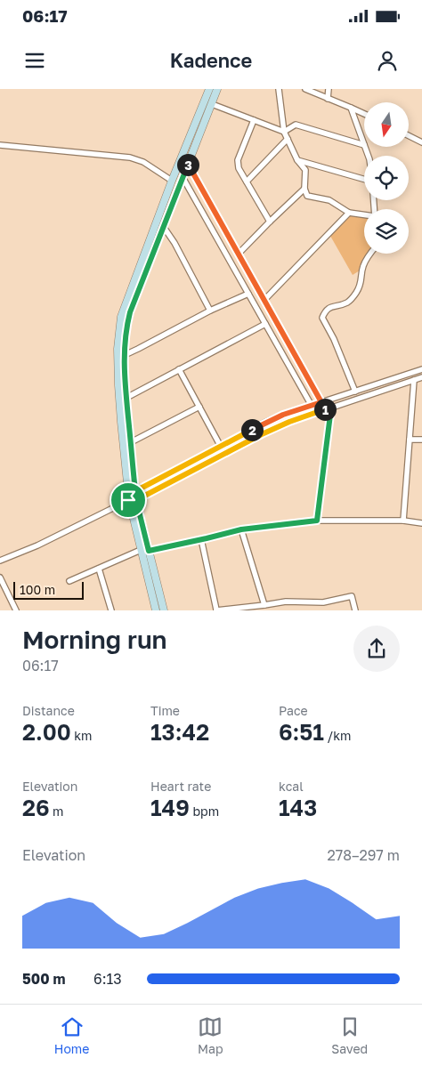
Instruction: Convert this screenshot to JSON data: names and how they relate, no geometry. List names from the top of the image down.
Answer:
{
  "scale_bar": "100 m",
  "north": "bottom",
  "page": {
    "status": "06:17",
    "header": "Kadence",
    "pins": ["3", "1", "2"],
    "scale": "100 m",
    "heading": ["Morning run", "06:17"],
    "stats": [
      ["Distance", "2.00 km"],
      ["Time", "13:42"],
      ["Pace", "6:51 /km"],
      ["Elevation", "26 m"],
      ["Heart rate", "149 bpm"],
      ["kcal", "143"]
    ],
    "chart": ["Elevation", "278–297 m"],
    "list": [
      {
        "name": "500 m",
        "note": "6:13"
      }
    ],
    "tabs": ["Home", "Map", "Saved"]
  }
}
